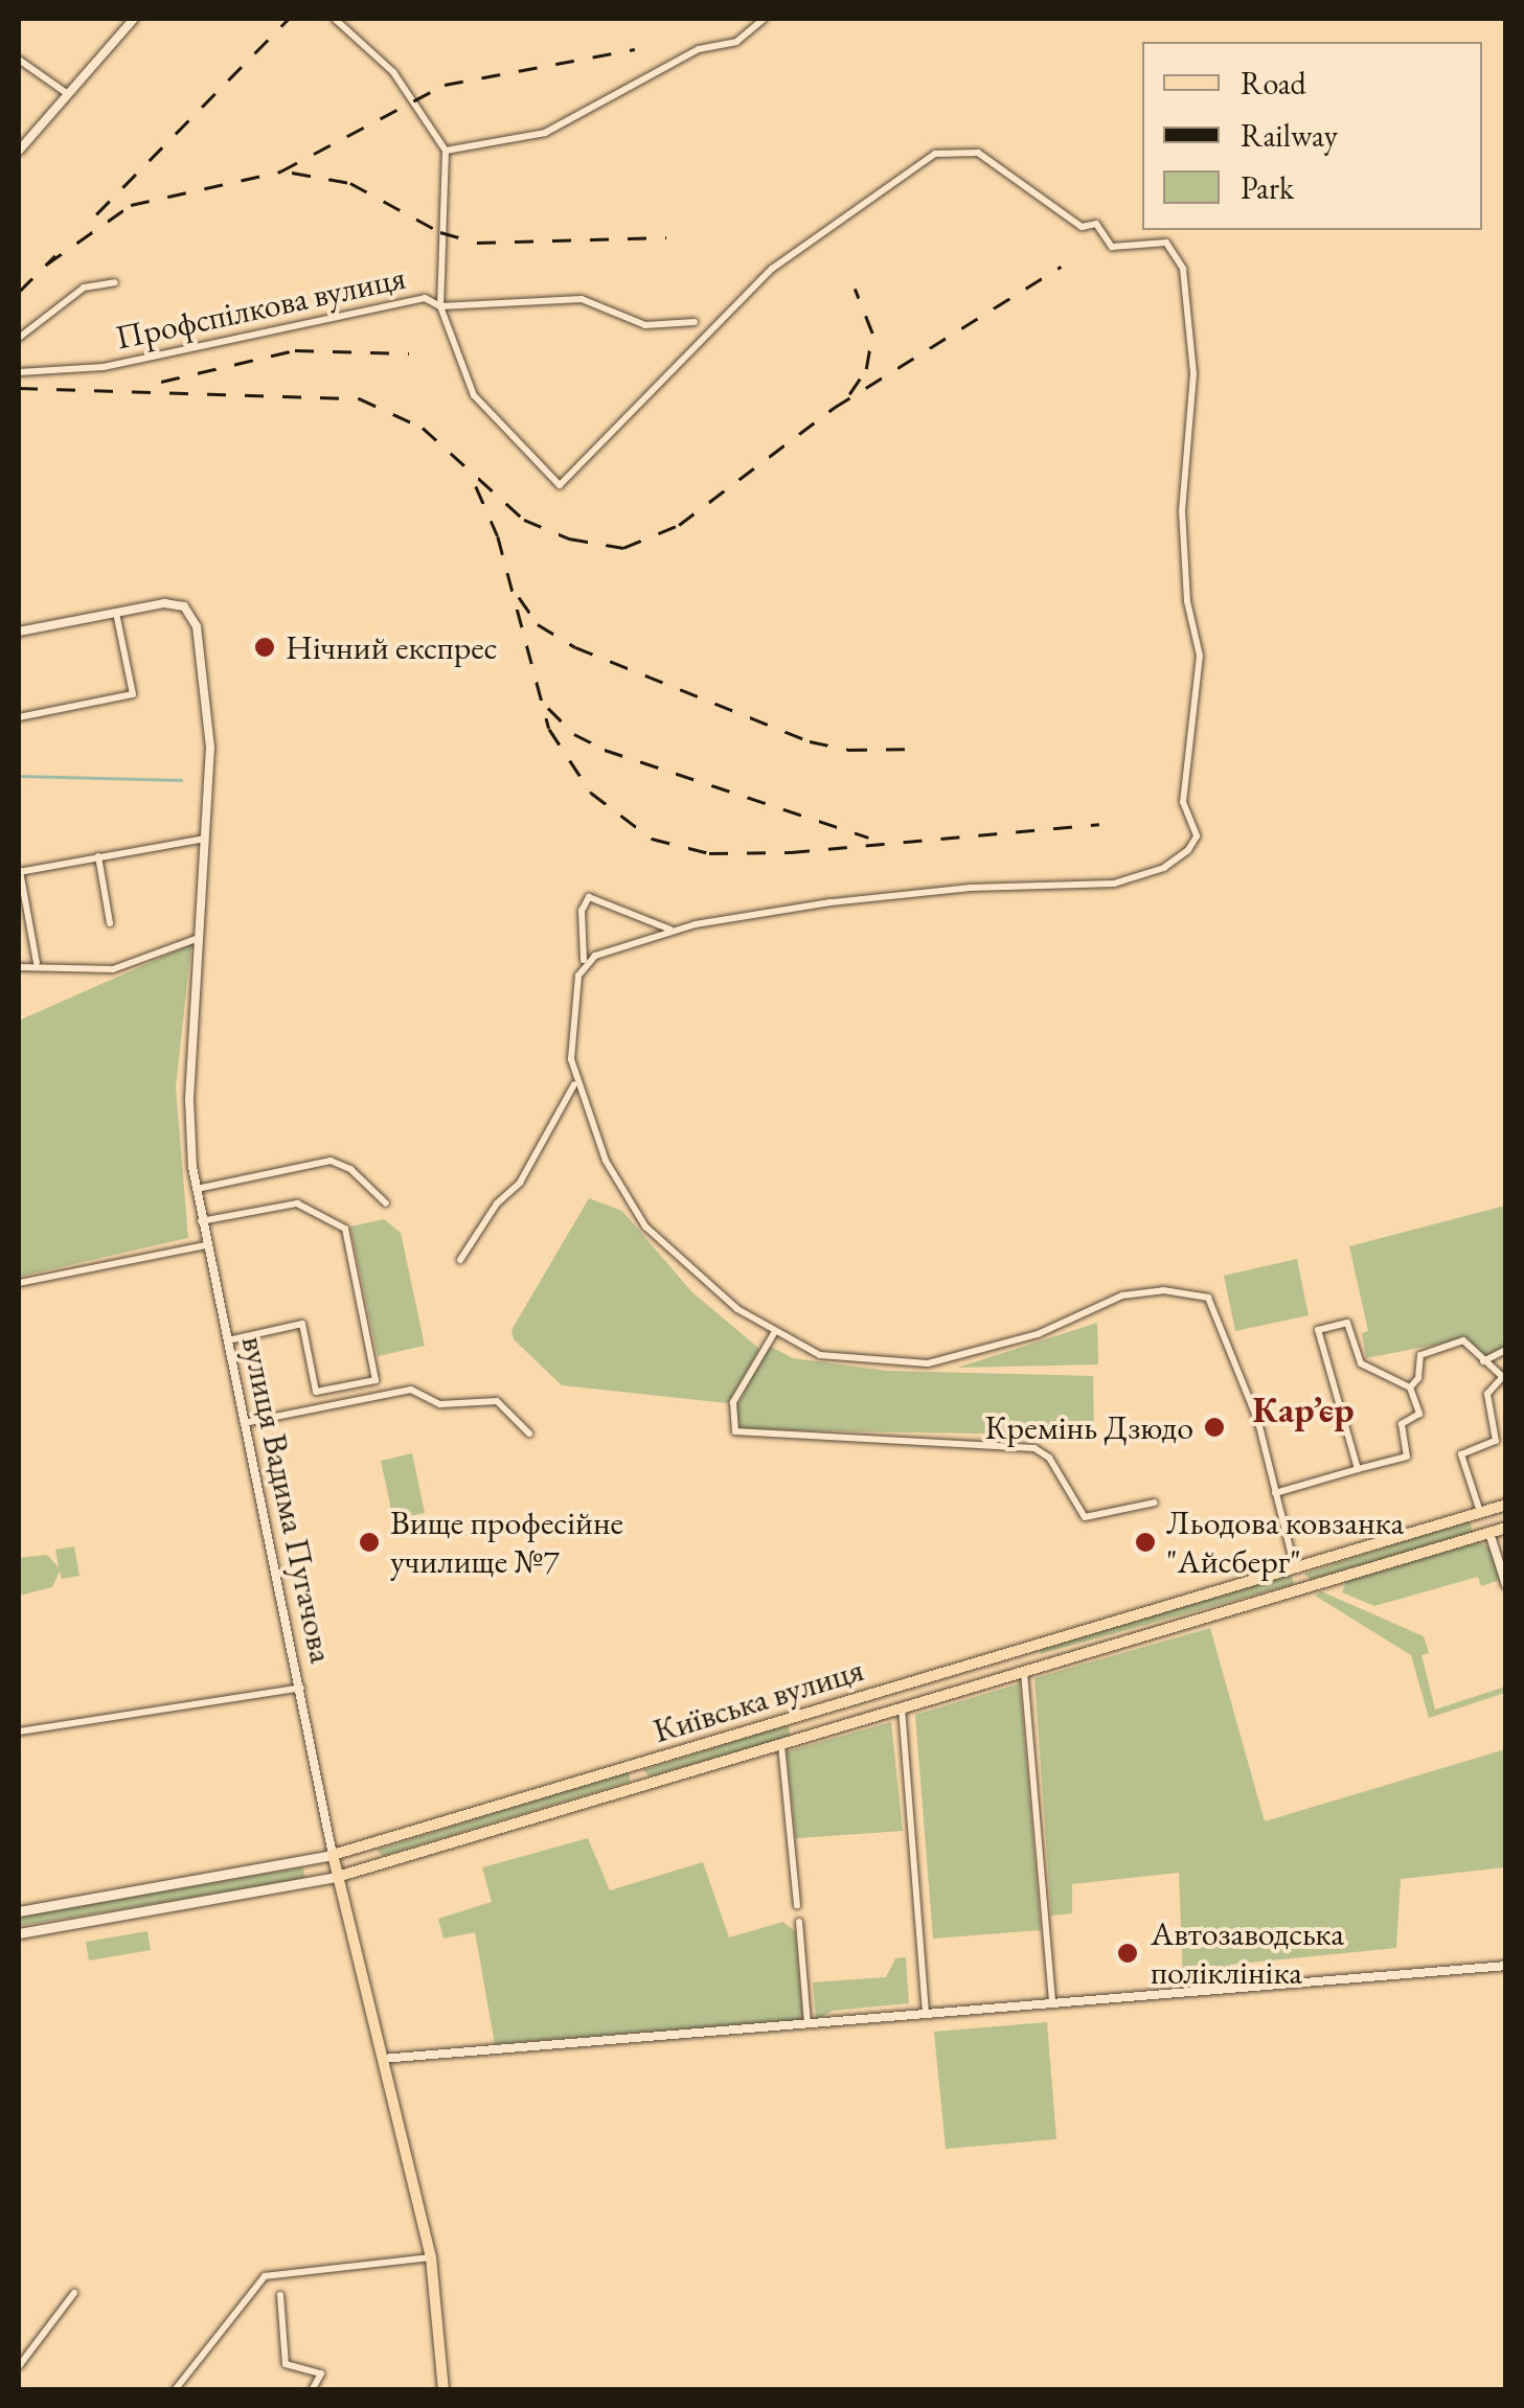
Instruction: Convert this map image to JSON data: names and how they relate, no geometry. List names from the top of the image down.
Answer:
{
  "streets": {
    "main road": ["вулиця Вадима Пугачова", "Київська вулиця"],
    "street": ["Профспілкова вулиця"]
  },
  "crossings": [
    ["вулиця Вадима Пугачова", "Київська вулиця"]
  ],
  "districts": ["Кар’єр"],
  "places": [
    "Нічний експрес",
    "Кремінь Дзюдо",
    "Вище професійне училище №7",
    "Льодова ковзанка \"Айсберг\"",
    "Автозаводська поліклініка"
  ],
  "legend": ["Road", "Railway", "Park"]
}
